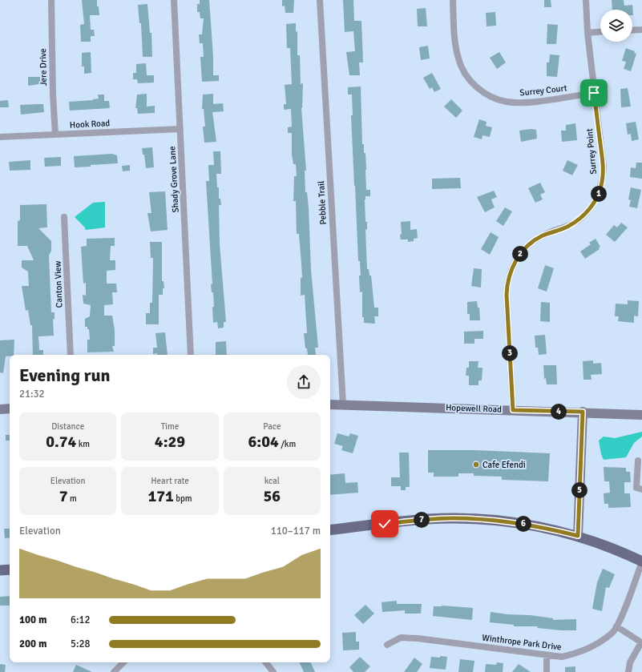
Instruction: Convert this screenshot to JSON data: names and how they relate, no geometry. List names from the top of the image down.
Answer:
{
  "streets": {
    "street": [
      "Jere Drive",
      "Surrey Court",
      "Hook Road",
      "Surrey Point",
      "Shady Grove Lane",
      "Pebble Trail",
      "Canton View",
      "Hopewell Road",
      "Winthrope Park Drive"
    ]
  },
  "crossings": [
    ["Jere Drive", "Hook Road"],
    ["Surrey Court", "Surrey Point"],
    ["Hook Road", "Shady Grove Lane"],
    ["Surrey Point", "Hopewell Road"],
    ["Pebble Trail", "Hopewell Road"]
  ],
  "places": ["Cafe Efendi"],
  "page": {
    "pins": [
      "1",
      "2",
      "3",
      "4",
      "5",
      "7",
      "6"
    ],
    "heading": ["Evening run", "21:32"],
    "stats": [
      ["Distance", "0.74 km"],
      ["Time", "4:29"],
      ["Pace", "6:04 /km"],
      ["Elevation", "7 m"],
      ["Heart rate", "171 bpm"],
      ["kcal", "56"]
    ],
    "chart": ["Elevation", "110–117 m"],
    "list": [
      {
        "name": "100 m",
        "note": "6:12"
      },
      {
        "name": "200 m",
        "note": "5:28"
      }
    ]
  }
}
